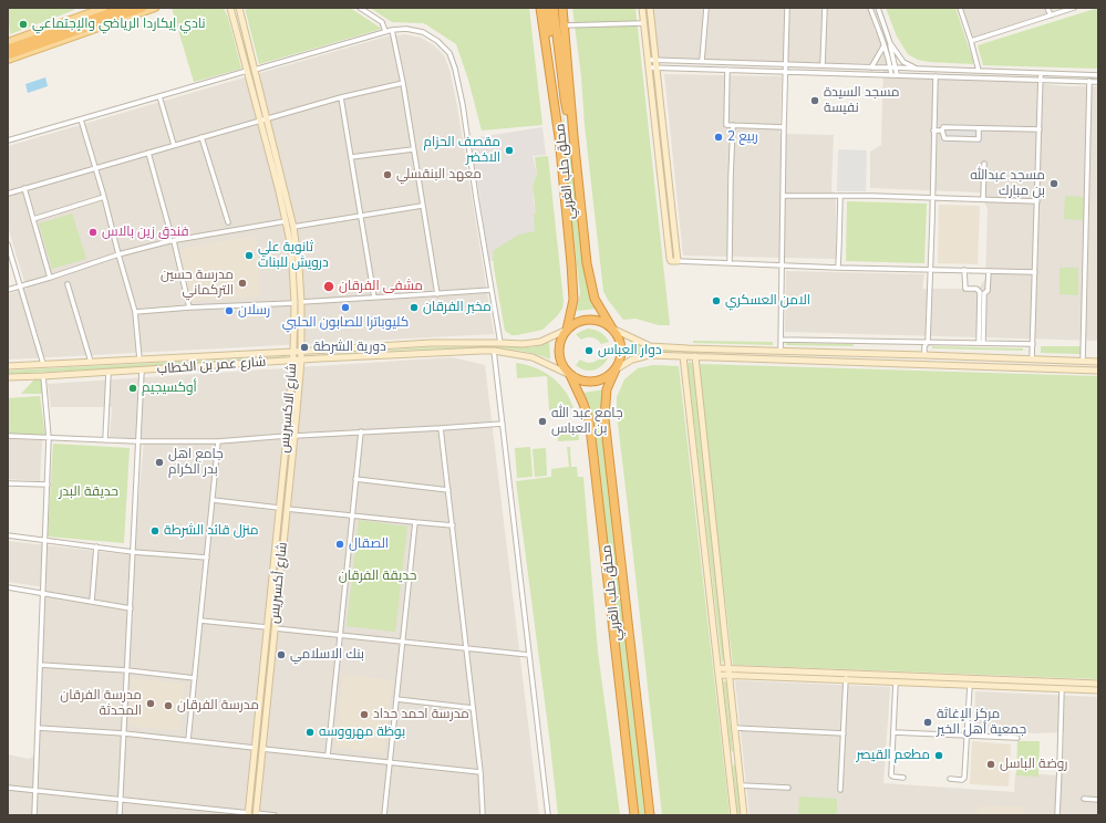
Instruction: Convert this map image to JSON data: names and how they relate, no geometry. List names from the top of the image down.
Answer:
{
  "streets": {
    "highway": ["محلق حلب الغربي"],
    "street": ["شارع عمر بن الخطاب", "شارع الاكسبريس", "شارع أكسبريس"]
  },
  "crossings": [
    ["محلق حلب الغربي", "شارع عمر بن الخطاب"],
    ["شارع عمر بن الخطاب", "شارع الاكسبريس"],
    ["شارع عمر بن الخطاب", "شارع أكسبريس"],
    ["شارع الاكسبريس", "شارع أكسبريس"]
  ],
  "parks": ["حديقة البدر", "حديقة الفرقان"],
  "places": [
    "نادي إيكاردا الرياضي والإجتماعي",
    "مسجد السيدة نفيسة",
    "ربيع 2",
    "مقصف الحزام الاخضر",
    "معهد البنقسلي",
    "مسجد عبدالله بن مبارك",
    "فندق زين بالاس",
    "ثانوية علي درويش للبنات",
    "مدرسة حسين التركماني",
    "مشفى الفرقان",
    "الامن العسكري",
    "كليوباترا للصابون الحلبي",
    "مخبر الفرقان",
    "رسلان",
    "دورية الشرطة",
    "دوار العباس",
    "أوكسيجيم",
    "جامع عبد الله بن العباس",
    "جامع اهل بدر الكرام",
    "منزل قائد الشرطة",
    "الصقال",
    "بنك الاسلامي",
    "مدرسة الفرقان المحدثة",
    "مدرسة الفرقان",
    "مدرسة احمد حداد",
    "مركز الإغاثة جمعية أهل الخير",
    "بوظة مهرووسه",
    "مطعم القيصر",
    "روضة الباسل"
  ]
}
